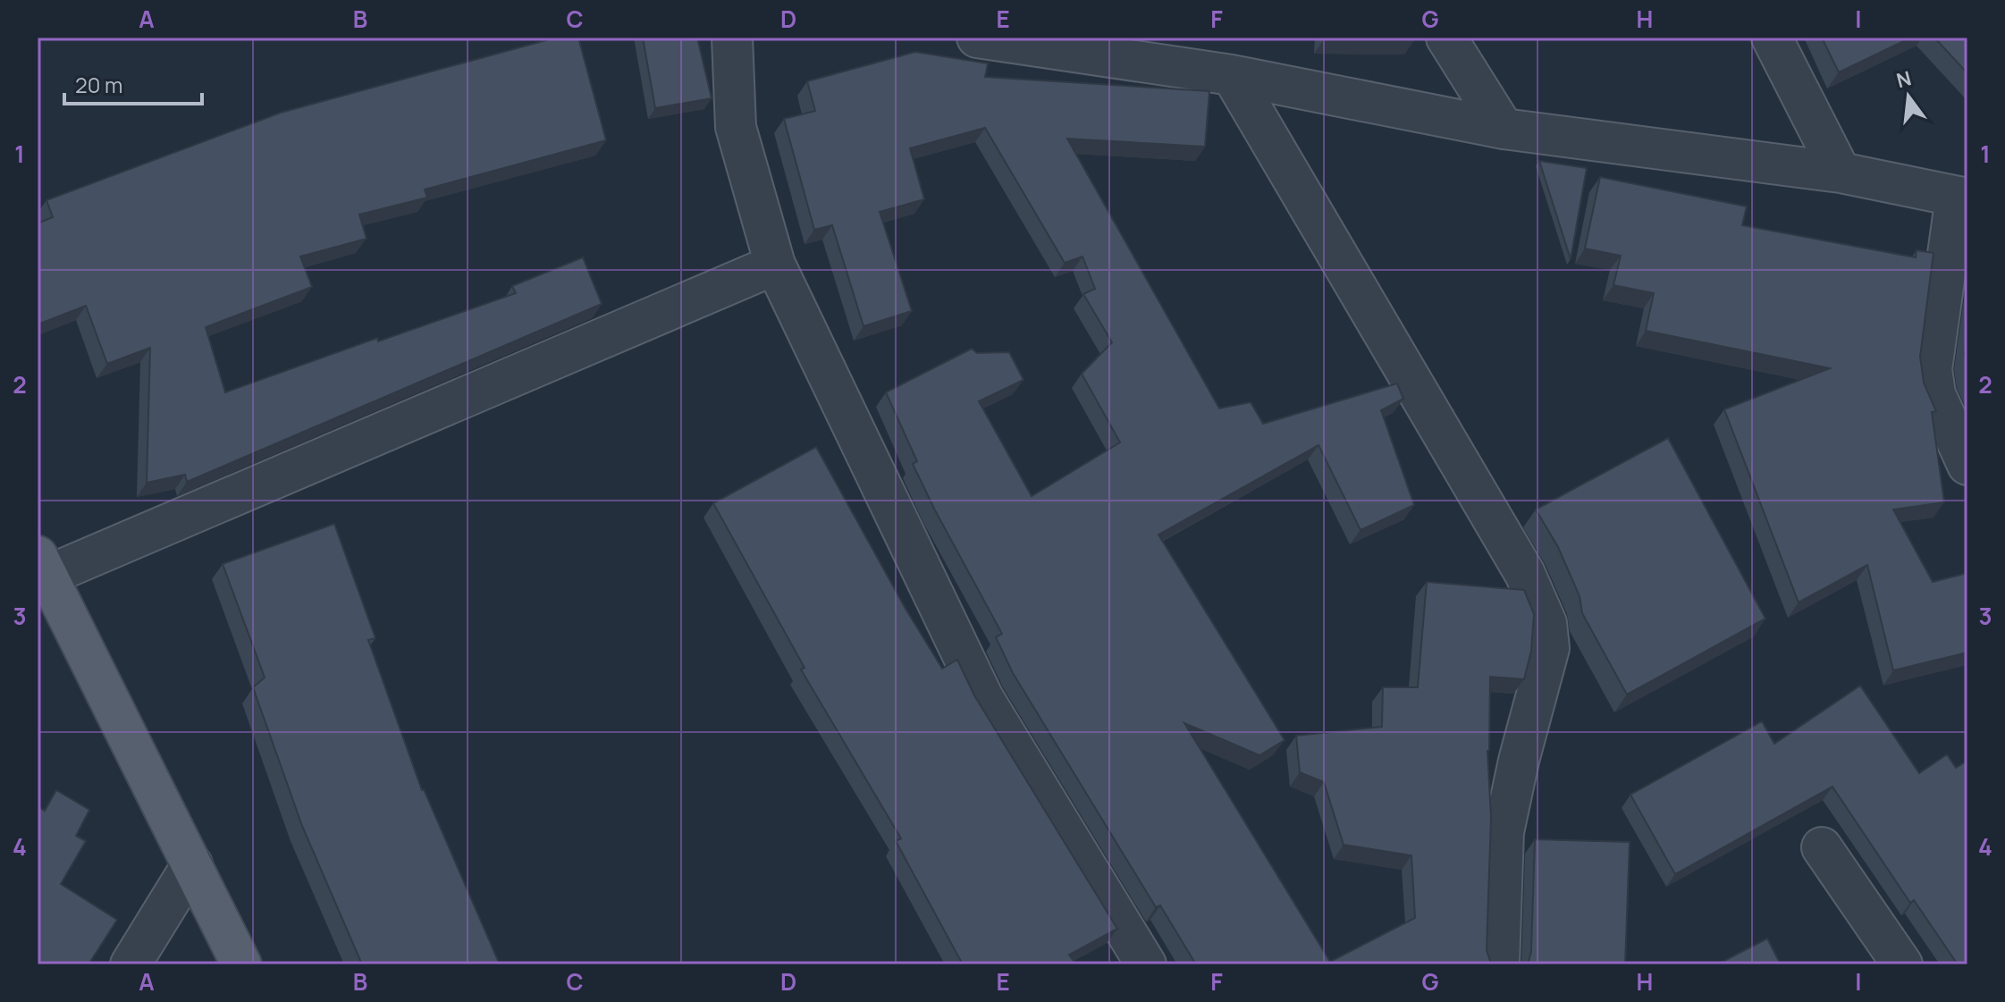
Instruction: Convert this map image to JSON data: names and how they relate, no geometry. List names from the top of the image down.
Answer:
{
  "scale_bar": "20 m",
  "north": "top",
  "grid": {
    "columns": [
      "A",
      "B",
      "C",
      "D",
      "E",
      "F",
      "G",
      "H",
      "I"
    ],
    "rows": [
      "1",
      "2",
      "3",
      "4"
    ]
  }
}
